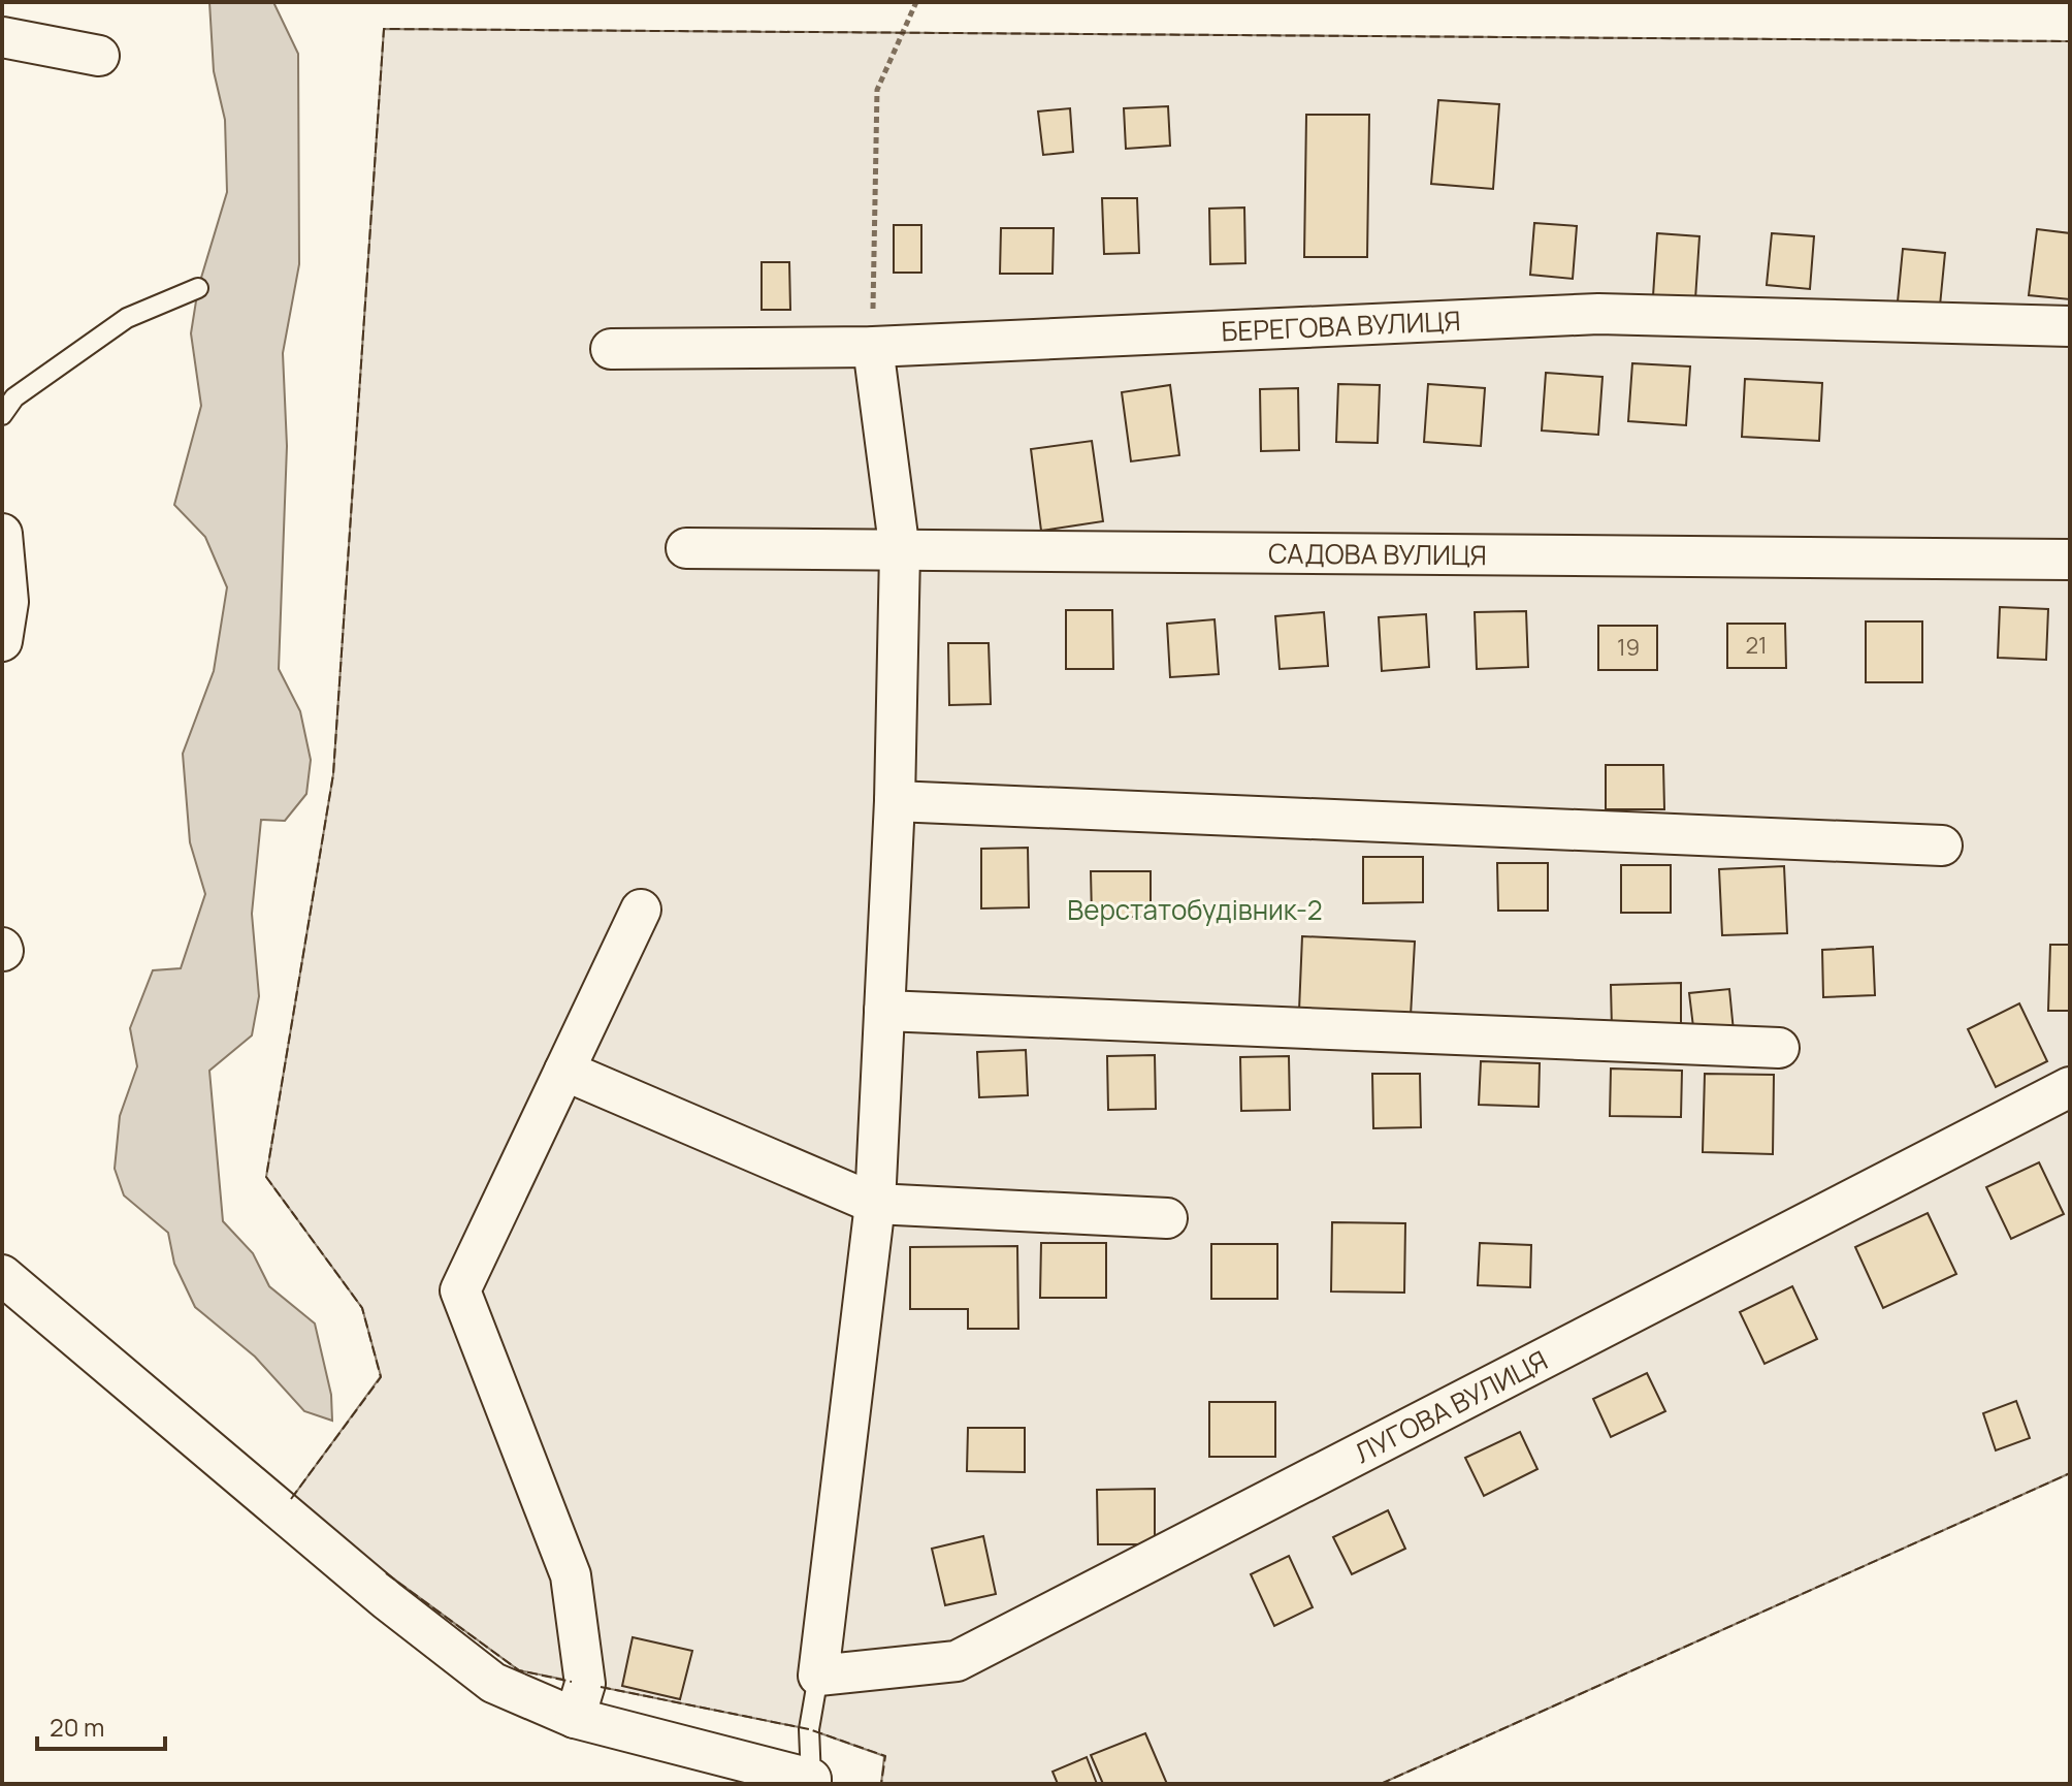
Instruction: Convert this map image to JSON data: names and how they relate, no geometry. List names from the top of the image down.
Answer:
{
  "streets": {
    "street": ["БЕРЕГОВА ВУЛИЦЯ", "САДОВА ВУЛИЦЯ", "ЛУГОВА ВУЛИЦЯ"]
  },
  "parks": ["Верстатобудівник-2"],
  "house_numbers": ["21", "19"],
  "scale_bar": "20 m"
}
